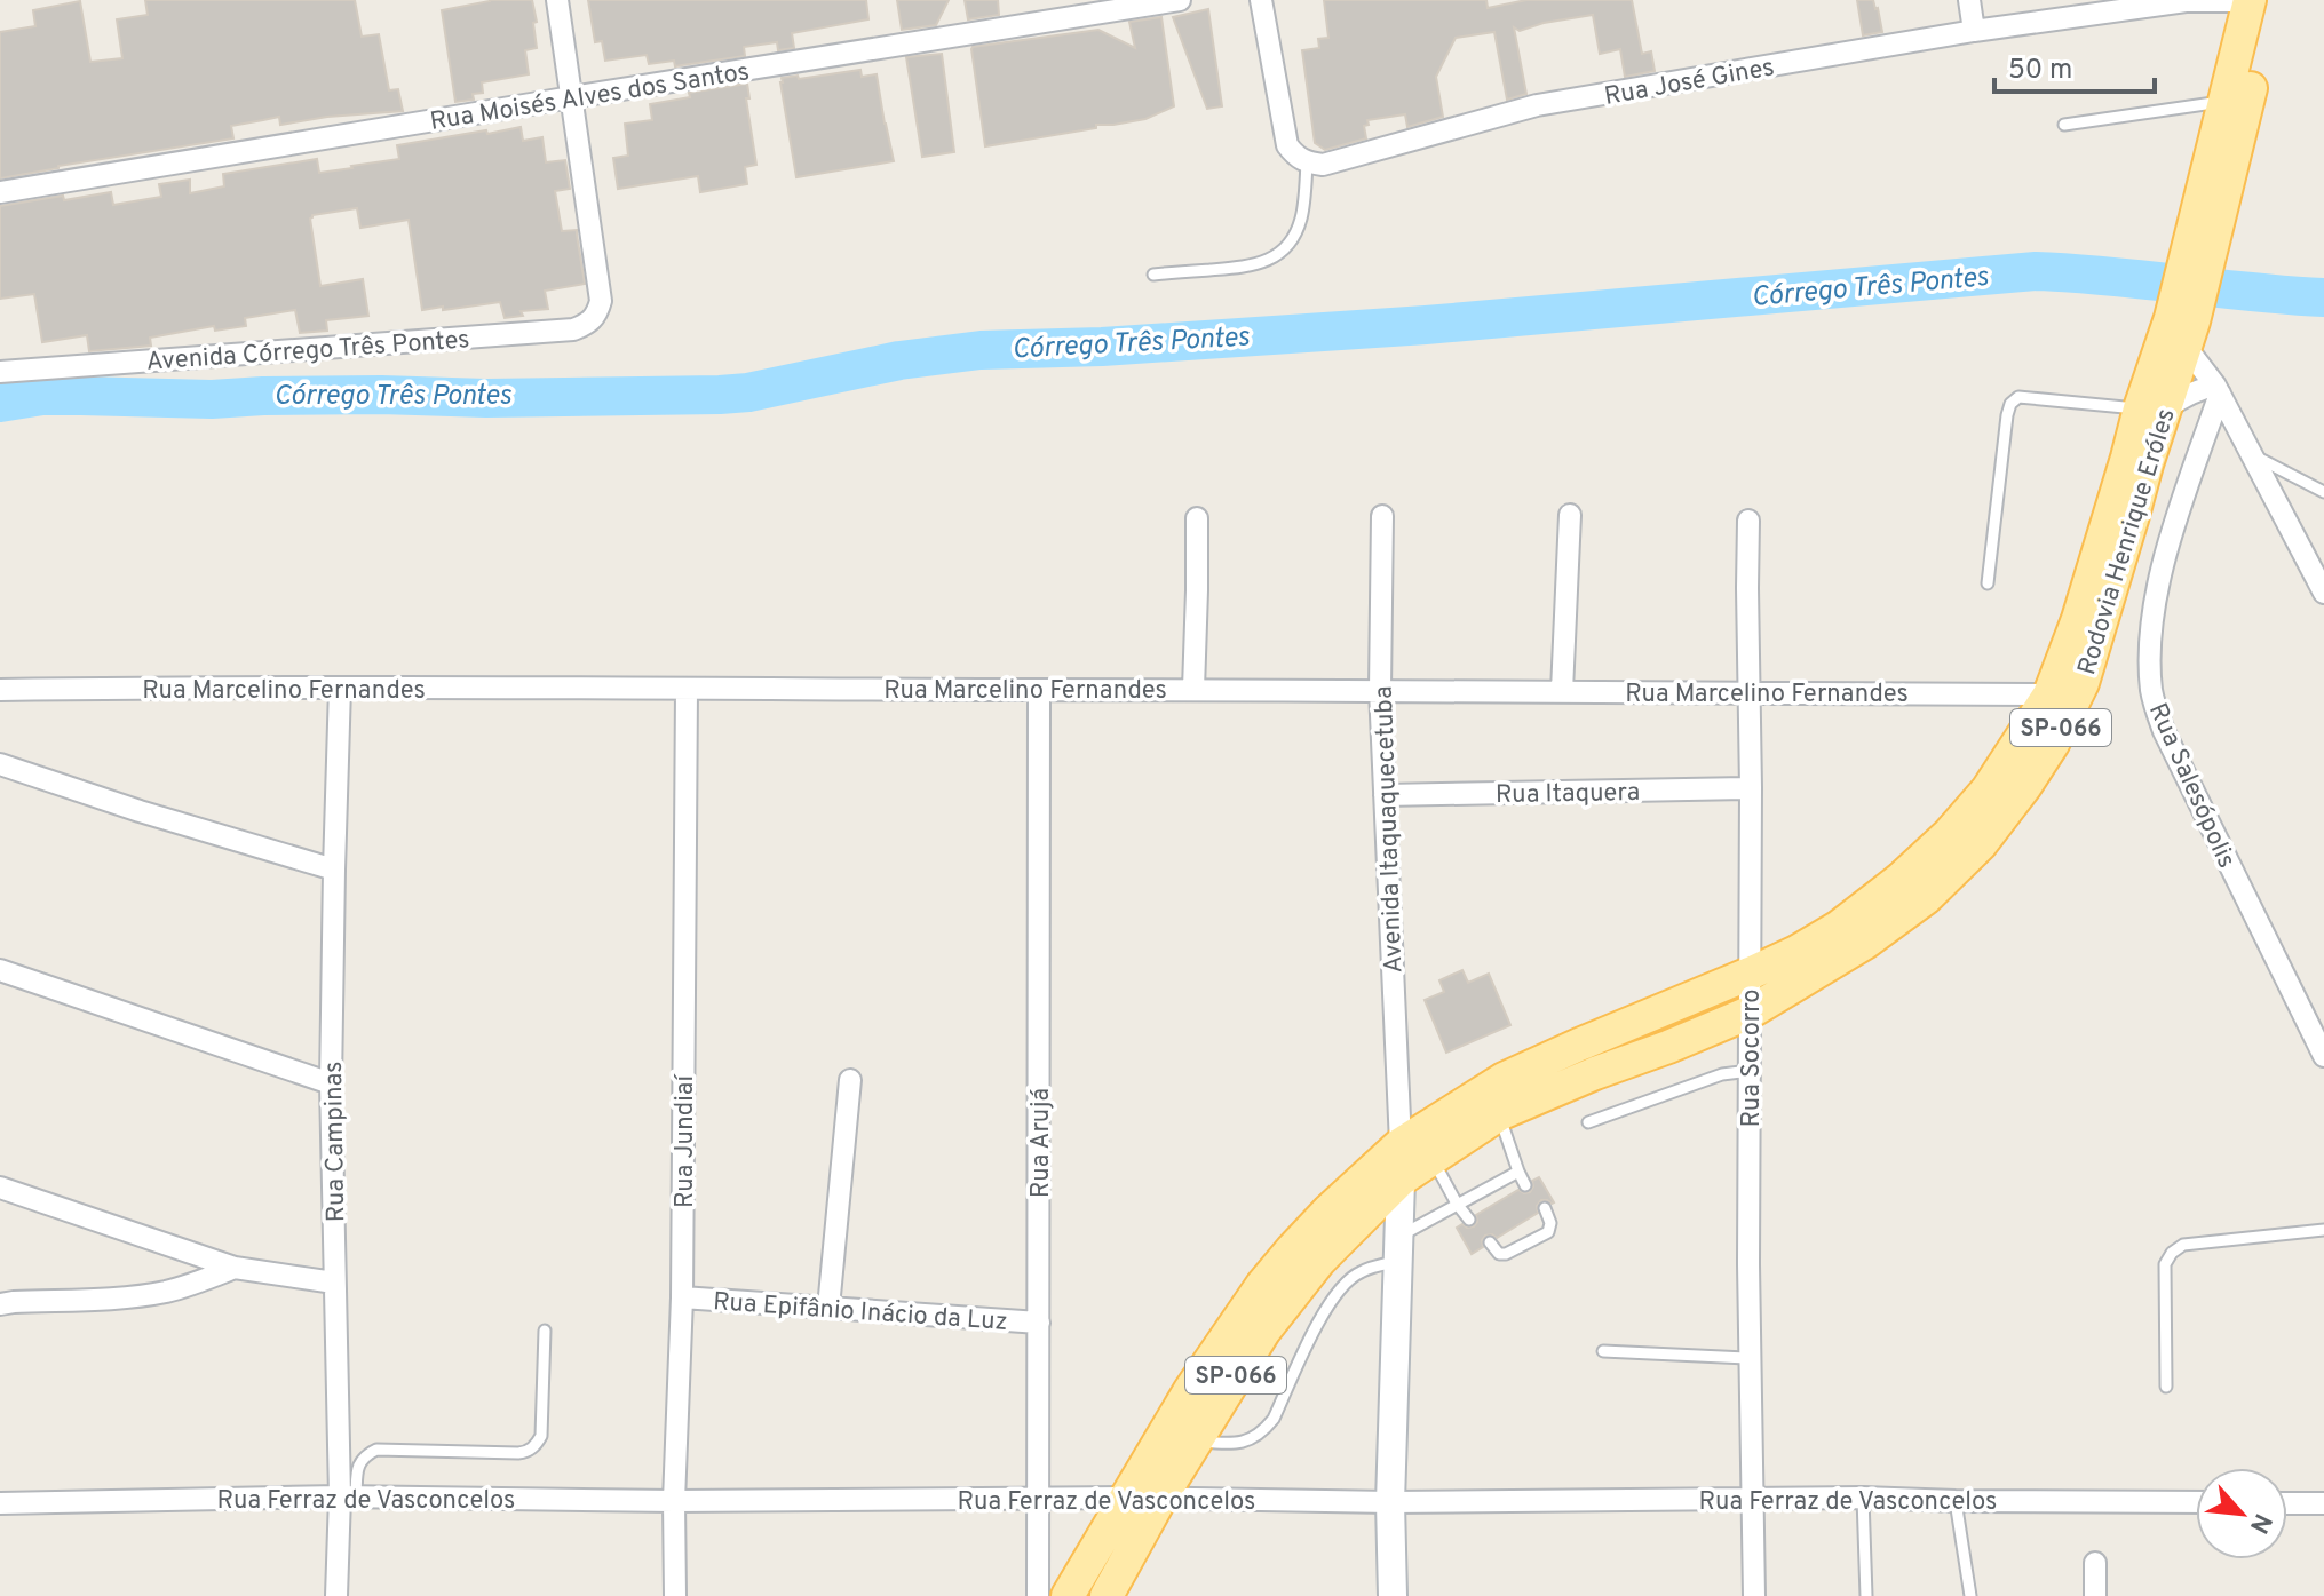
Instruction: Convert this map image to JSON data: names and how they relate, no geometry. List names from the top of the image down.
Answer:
{
  "streets": {
    "main road": ["Rodovia Henrique Eróles", "SP-066"],
    "street": [
      "Rua José Gines",
      "Rua Moisés Alves dos Santos",
      "Avenida Córrego Três Pontes",
      "Rua Marcelino Fernandes",
      "Rua Salesópolis",
      "Rua Itaquera",
      "Avenida Itaquaquecetuba",
      "Rua Socorro",
      "Rua Campinas",
      "Rua Jundiaí",
      "Rua Arujá",
      "Rua Epifânio Inácio da Luz",
      "Rua Ferraz de Vasconcelos"
    ]
  },
  "crossings": [
    ["Rua Moisés Alves dos Santos", "Avenida Córrego Três Pontes"],
    ["Rodovia Henrique Eróles", "Rua Marcelino Fernandes"],
    ["Rodovia Henrique Eróles", "SP-066"],
    ["Rodovia Henrique Eróles", "Rua Socorro"],
    ["Rua Marcelino Fernandes", "Avenida Itaquaquecetuba"],
    ["Rua Marcelino Fernandes", "Rua Socorro"],
    ["Rua Marcelino Fernandes", "Rua Campinas"],
    ["Rua Marcelino Fernandes", "Rua Jundiaí"],
    ["Rua Marcelino Fernandes", "Rua Arujá"],
    ["SP-066", "Avenida Itaquaquecetuba"],
    ["SP-066", "Rua Socorro"],
    ["SP-066", "Rua Ferraz de Vasconcelos"],
    ["Rua Itaquera", "Avenida Itaquaquecetuba"],
    ["Rua Itaquera", "Rua Socorro"],
    ["Rua Socorro", "Rua Ferraz de Vasconcelos"],
    ["Rua Campinas", "Rua Ferraz de Vasconcelos"],
    ["Rua Jundiaí", "Rua Epifânio Inácio da Luz"],
    ["Rua Jundiaí", "Rua Ferraz de Vasconcelos"],
    ["Rua Arujá", "Rua Epifânio Inácio da Luz"],
    ["Rua Arujá", "Rua Ferraz de Vasconcelos"]
  ],
  "water": ["Córrego Três Pontes"],
  "scale_bar": "50 m",
  "north": "bottom right"
}
